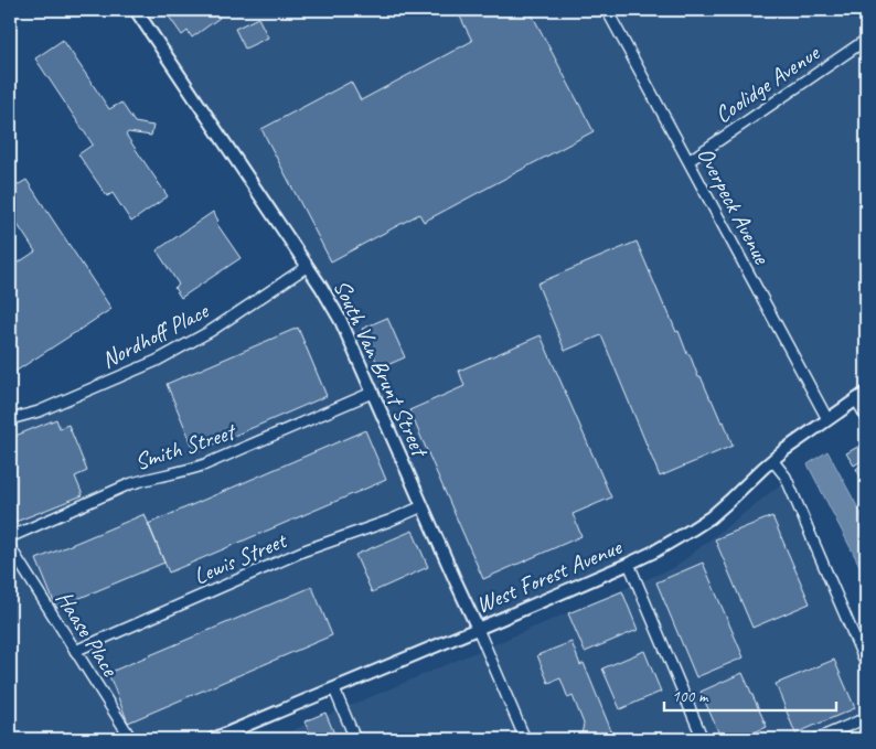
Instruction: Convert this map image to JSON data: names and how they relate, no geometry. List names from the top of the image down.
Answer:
{
  "streets": {
    "street": [
      "Coolidge Avenue",
      "Overpeck Avenue",
      "Nordhoff Place",
      "South Van Brunt Street",
      "Smith Street",
      "Lewis Street",
      "West Forest Avenue",
      "Haase Place"
    ]
  },
  "crossings": [
    ["Coolidge Avenue", "Overpeck Avenue"],
    ["Overpeck Avenue", "West Forest Avenue"],
    ["Nordhoff Place", "South Van Brunt Street"],
    ["South Van Brunt Street", "Smith Street"],
    ["South Van Brunt Street", "Lewis Street"],
    ["South Van Brunt Street", "West Forest Avenue"],
    ["Lewis Street", "Haase Place"]
  ],
  "scale_bar": "100 m"
}
